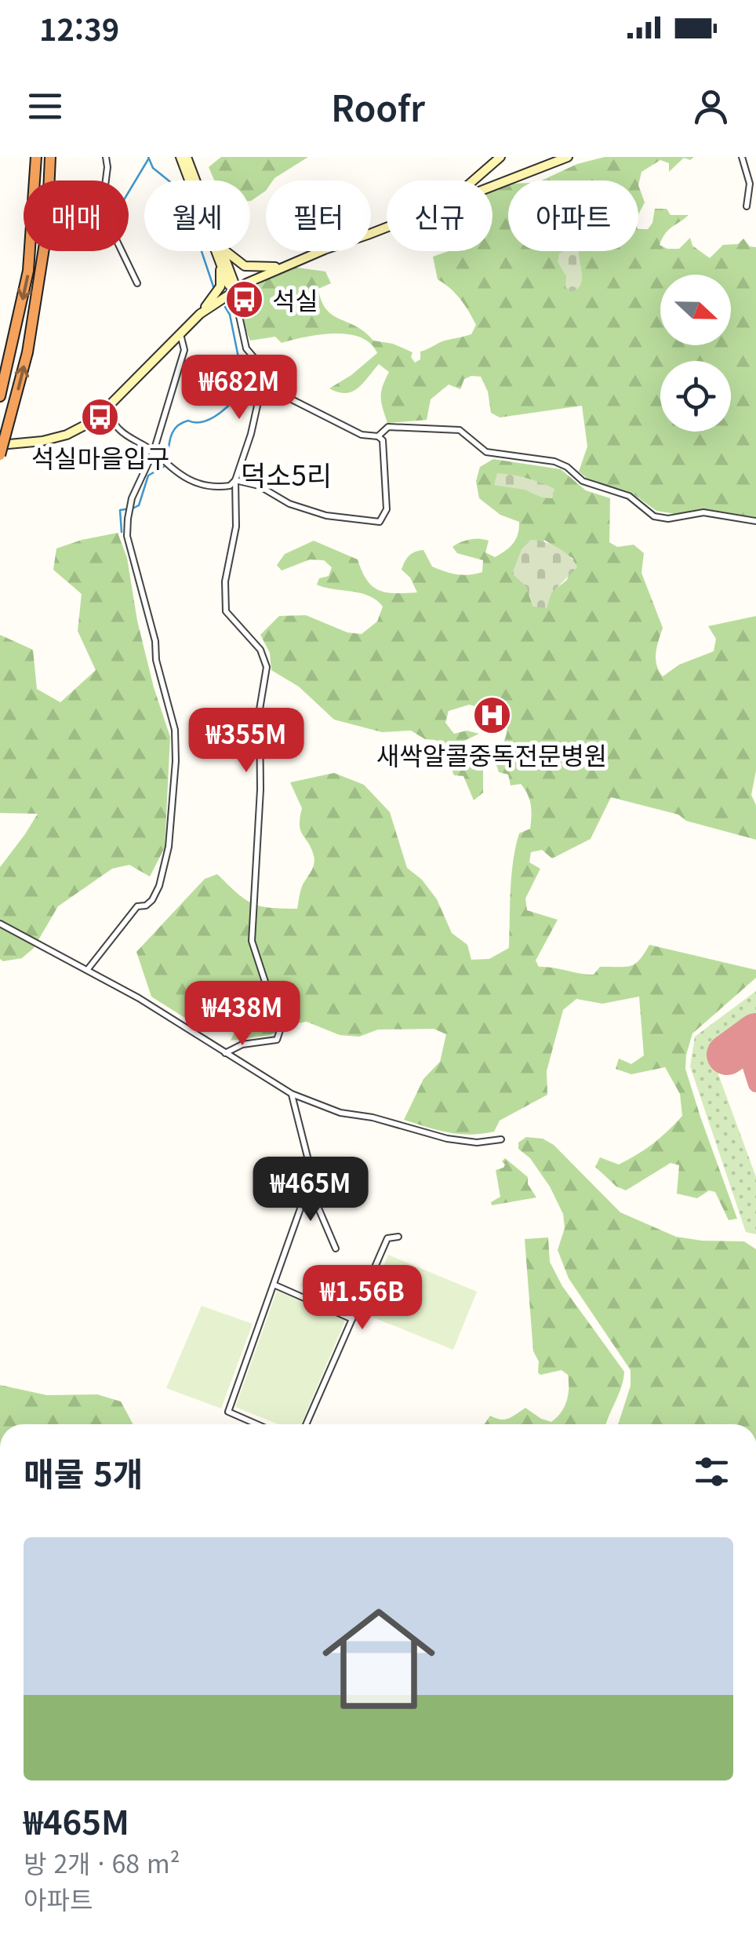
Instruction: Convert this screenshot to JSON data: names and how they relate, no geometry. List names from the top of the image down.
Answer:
{
  "districts": ["덕소5리"],
  "places": {
    "bus stop": ["석실", "석실마을입구"],
    "hospital": ["새싹알콜중독전문병원"]
  },
  "north": "right",
  "page": {
    "status": "12:39",
    "header": "Roofr",
    "chip": [
      "매매",
      "월세",
      "필터",
      "신규",
      "아파트"
    ],
    "price": [
      "₩682M",
      "₩355M",
      "₩438M",
      "₩465M",
      "₩1.56B"
    ],
    "heading": "매물 5개",
    "list": [
      {
        "name": "₩465M",
        "note": "방 2개 · 68 m² · 아파트"
      }
    ]
  }
}
